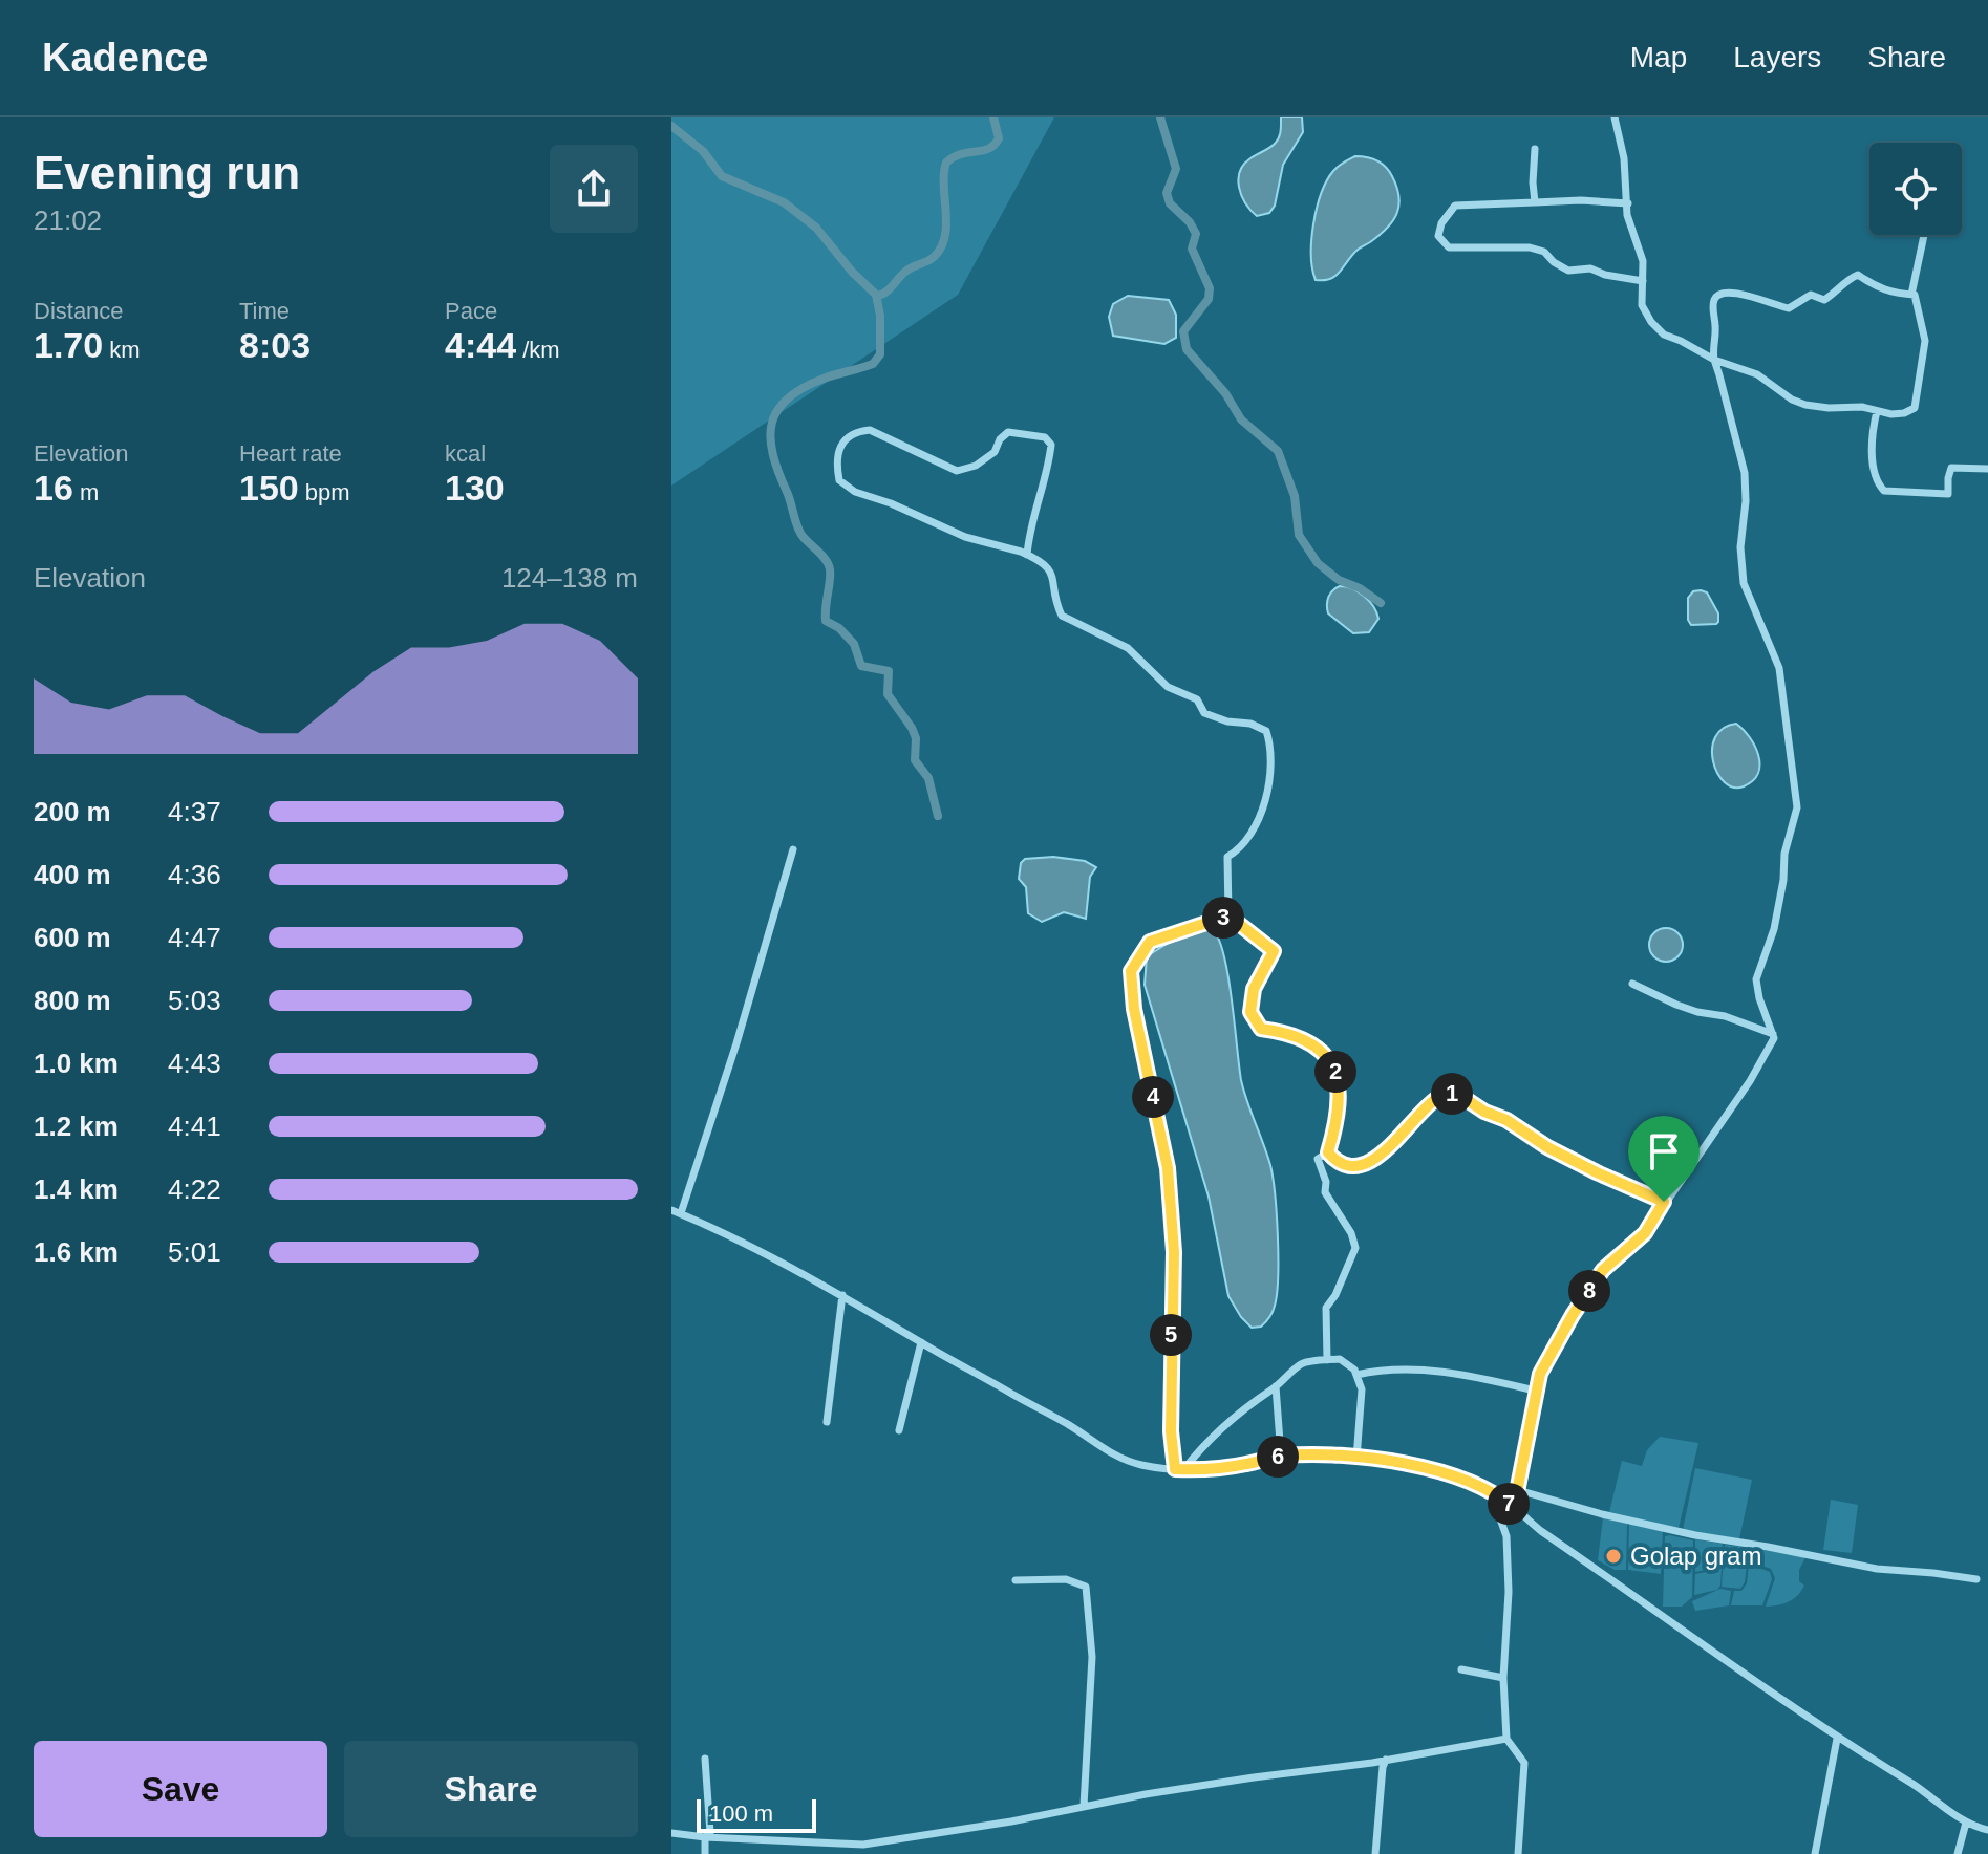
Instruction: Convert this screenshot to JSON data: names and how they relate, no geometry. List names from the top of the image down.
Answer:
{
  "places": ["Golap gram"],
  "scale_bar": "100 m",
  "page": {
    "header": "Kadence",
    "nav": ["Map", "Layers", "Share"],
    "heading": ["Evening run", "21:02"],
    "stats": [
      ["Distance", "1.70 km"],
      ["Time", "8:03"],
      ["Pace", "4:44 /km"],
      ["Elevation", "16 m"],
      ["Heart rate", "150 bpm"],
      ["kcal", "130"]
    ],
    "chart": ["Elevation", "124–138 m"],
    "list": [
      {
        "name": "200 m",
        "note": "4:37"
      },
      {
        "name": "400 m",
        "note": "4:36"
      },
      {
        "name": "600 m",
        "note": "4:47"
      },
      {
        "name": "800 m",
        "note": "5:03"
      },
      {
        "name": "1.0 km",
        "note": "4:43"
      },
      {
        "name": "1.2 km",
        "note": "4:41"
      },
      {
        "name": "1.4 km",
        "note": "4:22"
      },
      {
        "name": "1.6 km",
        "note": "5:01"
      }
    ],
    "pins": [
      "3",
      "2",
      "1",
      "4",
      "8",
      "5",
      "6",
      "7"
    ],
    "buttons": ["Save", "Share"],
    "scale": "100 m"
  }
}
